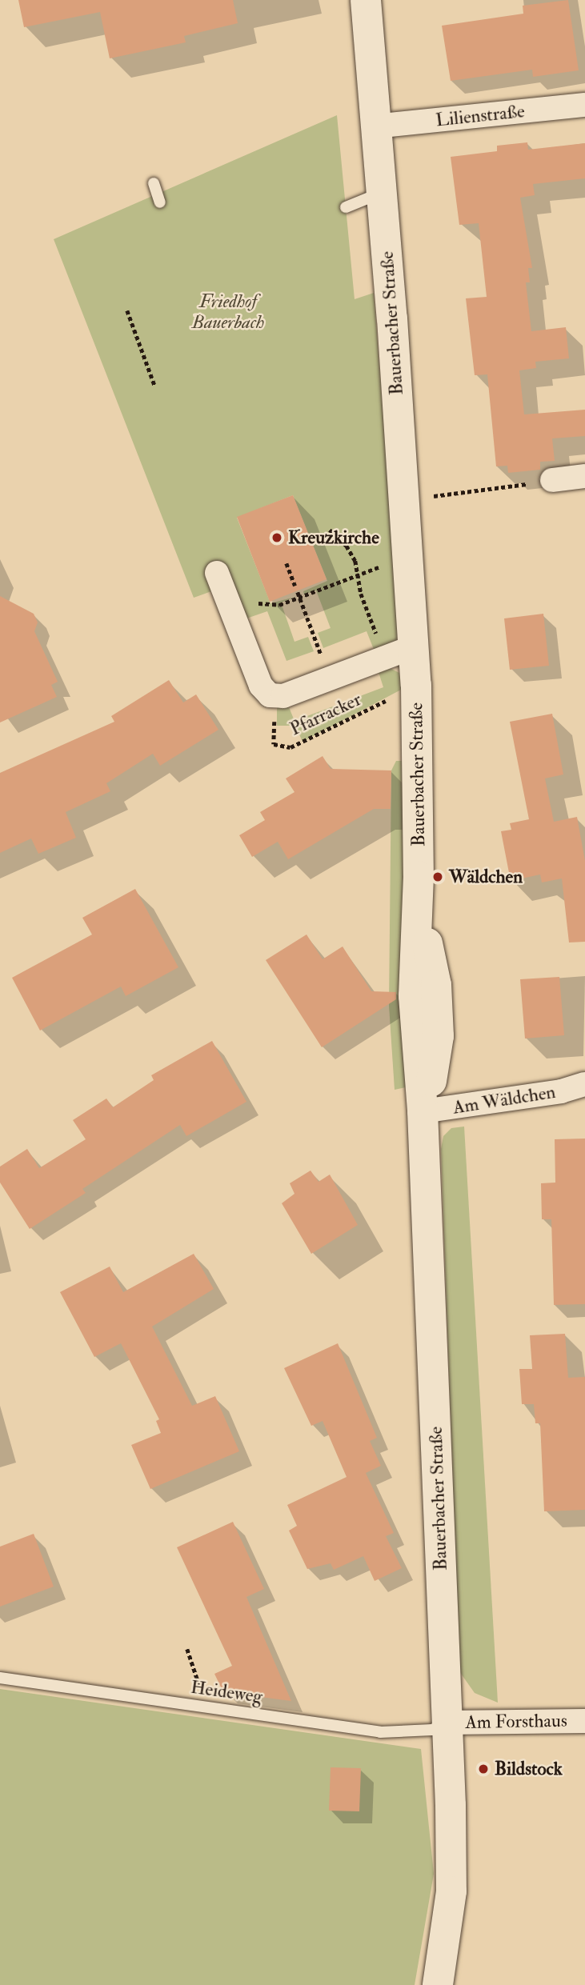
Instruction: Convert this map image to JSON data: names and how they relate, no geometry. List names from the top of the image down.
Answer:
{
  "streets": {
    "street": [
      "Lilienstraße",
      "Bauerbacher Straße",
      "Am Wäldchen",
      "Am Forsthaus"
    ],
    "lane": ["Heideweg"],
    "path": ["Pfarracker"]
  },
  "crossings": [
    ["Lilienstraße", "Bauerbacher Straße"],
    ["Bauerbacher Straße", "Am Wäldchen"],
    ["Bauerbacher Straße", "Heideweg"],
    ["Bauerbacher Straße", "Am Forsthaus"],
    ["Heideweg", "Am Forsthaus"]
  ],
  "parks": ["Friedhof Bauerbach"],
  "places": ["Kreuzkirche", "Wäldchen", "Bildstock"]
}
